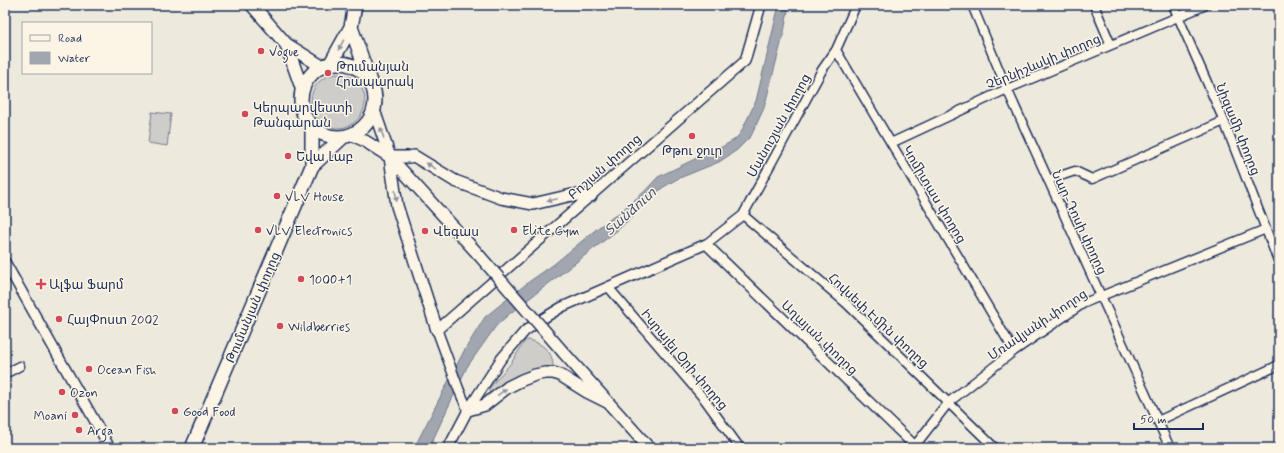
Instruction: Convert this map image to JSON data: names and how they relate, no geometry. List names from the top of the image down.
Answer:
{
  "streets": {
    "highway": ["Թումանյան փողոց"],
    "street": [
      "Չերնիշևսկի փողոց",
      "Մանուշյան փողոց",
      "Նիզամի փողոց",
      "Բոշյան փողոց",
      "Կոմիտաս փողոց",
      "Նար-Դոսի փողոց",
      "Հովսեփ Էմին փողոց",
      "Մռավյանի փողոց",
      "Աղայան փողոց",
      "Իսրայել Օրի փողոց"
    ]
  },
  "crossings": [
    ["Չերնիշևսկի փողոց", "Նիզամի փողոց"],
    ["Չերնիշևսկի փողոց", "Կոմիտաս փողոց"],
    ["Չերնիշևսկի փողոց", "Նար-Դոսի փողոց"],
    ["Մանուշյան փողոց", "Կոմիտաս փողոց"],
    ["Մանուշյան փողոց", "Հովսեփ Էմին փողոց"],
    ["Մանուշյան փողոց", "Աղայան փողոց"],
    ["Նիզամի փողոց", "Մռավյանի փողոց"],
    ["Կոմիտաս փողոց", "Մռավյանի փողոց"],
    ["Նար-Դոսի փողոց", "Մռավյանի փողոց"],
    ["Հովսեփ Էմին փողոց", "Մռավյանի փողոց"],
    ["Մռավյանի փողոց", "Աղայան փողոց"]
  ],
  "water": ["Տանձուտ"],
  "places": {
    "other": [
      "Vogue",
      "Թումանյան Հրապարակ",
      "Կերպարվեստի Թանգարան",
      "Թթու ջուր",
      "Եվա Լաբ",
      "VLV House",
      "VLV Electronics",
      "Elite Gym",
      "Վեգաս",
      "1000+1",
      "ՀայՓոստ 2002",
      "Wildberries",
      "Ocean Fish",
      "Ozon",
      "Good Food",
      "Moani",
      "Arga"
    ],
    "health": ["Ալֆա Ֆարմ"]
  },
  "legend": ["Road", "Water"],
  "scale_bar": "50 m"
}
